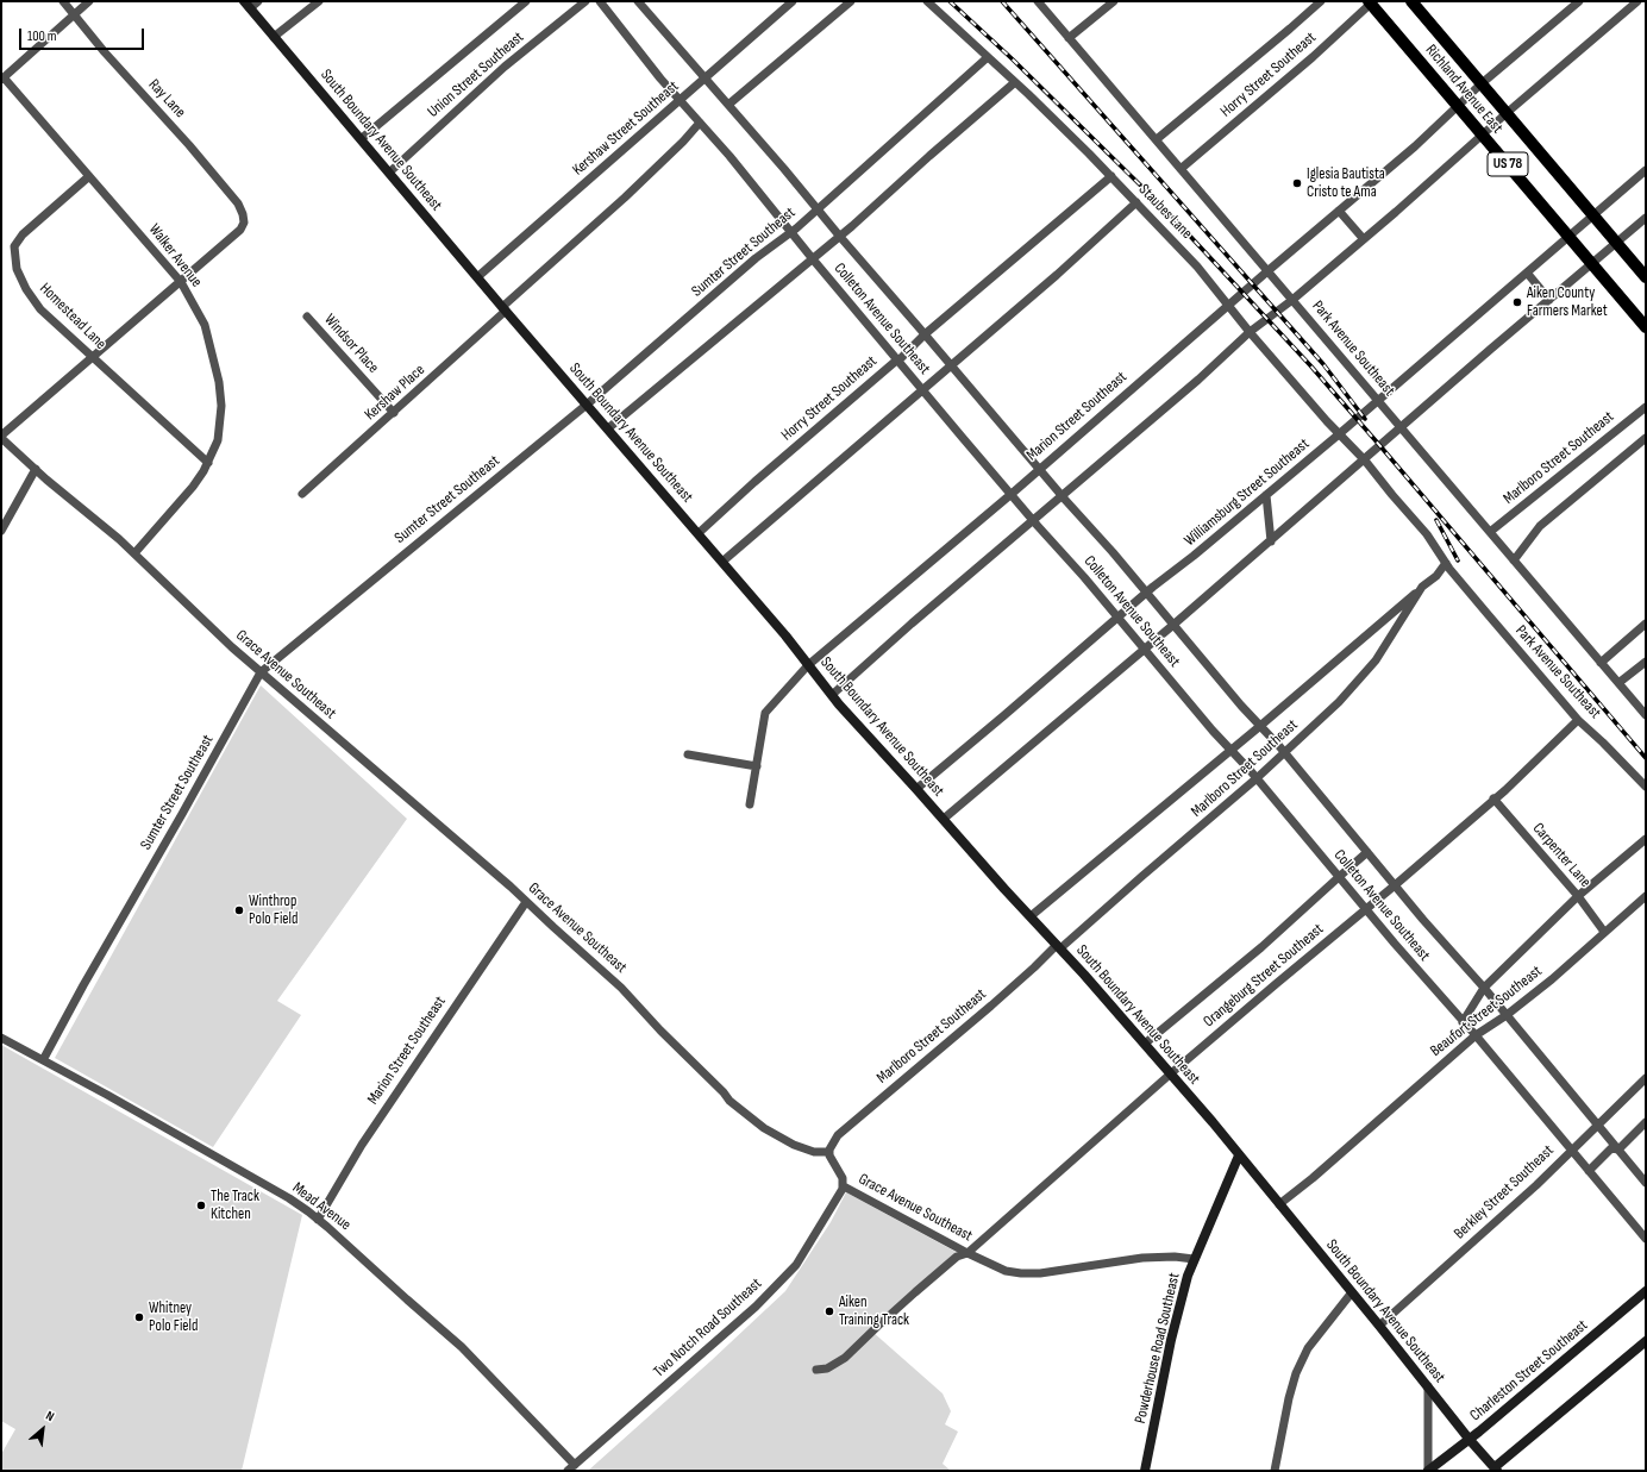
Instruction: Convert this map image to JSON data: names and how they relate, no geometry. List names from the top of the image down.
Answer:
{
  "streets": {
    "main road": ["Richland Avenue East", "US 78"],
    "street": [
      "Union Street Southeast",
      "Horry Street Southeast",
      "Ray Lane",
      "Kershaw Street Southeast",
      "South Boundary Avenue Southeast",
      "Staubes Lane",
      "Sumter Street Southeast",
      "Walker Avenue",
      "Homestead Lane",
      "Colleton Avenue Southeast",
      "Windsor Place",
      "Park Avenue Southeast",
      "Kershaw Place",
      "Marion Street Southeast",
      "Marlboro Street Southeast",
      "Williamsburg Street Southeast",
      "Grace Avenue Southeast",
      "Carpenter Lane",
      "Orangeburg Street Southeast",
      "Beaufort Street Southeast",
      "Berkley Street Southeast",
      "Mead Avenue",
      "Two Notch Road Southeast",
      "Powderhouse Road Southeast",
      "Charleston Street Southeast"
    ]
  },
  "crossings": [
    ["Union Street Southeast", "South Boundary Avenue Southeast"],
    ["Horry Street Southeast", "Richland Avenue East"],
    ["Horry Street Southeast", "South Boundary Avenue Southeast"],
    ["Horry Street Southeast", "Staubes Lane"],
    ["Horry Street Southeast", "Colleton Avenue Southeast"],
    ["Horry Street Southeast", "Park Avenue Southeast"],
    ["Richland Avenue East", "Marion Street Southeast"],
    ["Richland Avenue East", "Williamsburg Street Southeast"],
    ["Ray Lane", "Walker Avenue"],
    ["Kershaw Street Southeast", "South Boundary Avenue Southeast"],
    ["Kershaw Street Southeast", "Colleton Avenue Southeast"],
    ["South Boundary Avenue Southeast", "Sumter Street Southeast"],
    ["South Boundary Avenue Southeast", "Kershaw Place"],
    ["South Boundary Avenue Southeast", "Marion Street Southeast"],
    ["South Boundary Avenue Southeast", "Marlboro Street Southeast"],
    ["South Boundary Avenue Southeast", "Williamsburg Street Southeast"],
    ["South Boundary Avenue Southeast", "Orangeburg Street Southeast"],
    ["South Boundary Avenue Southeast", "Beaufort Street Southeast"],
    ["South Boundary Avenue Southeast", "Berkley Street Southeast"],
    ["South Boundary Avenue Southeast", "Powderhouse Road Southeast"],
    ["South Boundary Avenue Southeast", "Charleston Street Southeast"],
    ["Staubes Lane", "Sumter Street Southeast"],
    ["Staubes Lane", "Park Avenue Southeast"],
    ["Staubes Lane", "Marion Street Southeast"],
    ["Staubes Lane", "Williamsburg Street Southeast"],
    ["Sumter Street Southeast", "Colleton Avenue Southeast"],
    ["Sumter Street Southeast", "Grace Avenue Southeast"],
    ["Sumter Street Southeast", "Mead Avenue"],
    ["Walker Avenue", "Homestead Lane"],
    ["Walker Avenue", "Grace Avenue Southeast"],
    ["Colleton Avenue Southeast", "Marion Street Southeast"],
    ["Colleton Avenue Southeast", "Marlboro Street Southeast"],
    ["Colleton Avenue Southeast", "Williamsburg Street Southeast"],
    ["Colleton Avenue Southeast", "Orangeburg Street Southeast"],
    ["Colleton Avenue Southeast", "Beaufort Street Southeast"],
    ["Colleton Avenue Southeast", "Berkley Street Southeast"],
    ["Windsor Place", "Kershaw Place"],
    ["Park Avenue Southeast", "Marion Street Southeast"],
    ["Park Avenue Southeast", "Marlboro Street Southeast"],
    ["Park Avenue Southeast", "Williamsburg Street Southeast"],
    ["Park Avenue Southeast", "Orangeburg Street Southeast"],
    ["Marion Street Southeast", "Grace Avenue Southeast"],
    ["Marion Street Southeast", "Mead Avenue"],
    ["Marlboro Street Southeast", "Grace Avenue Southeast"],
    ["Grace Avenue Southeast", "Orangeburg Street Southeast"],
    ["Grace Avenue Southeast", "Two Notch Road Southeast"],
    ["Grace Avenue Southeast", "Powderhouse Road Southeast"],
    ["Carpenter Lane", "Orangeburg Street Southeast"],
    ["Carpenter Lane", "Beaufort Street Southeast"],
    ["Mead Avenue", "Two Notch Road Southeast"]
  ],
  "places": [
    "Iglesia Bautista Cristo te Ama",
    "Aiken County Farmers Market",
    "Winthrop Polo Field",
    "The Track Kitchen",
    "Aiken Training Track",
    "Whitney Polo Field"
  ],
  "scale_bar": "100 m",
  "north": "top right"
}
